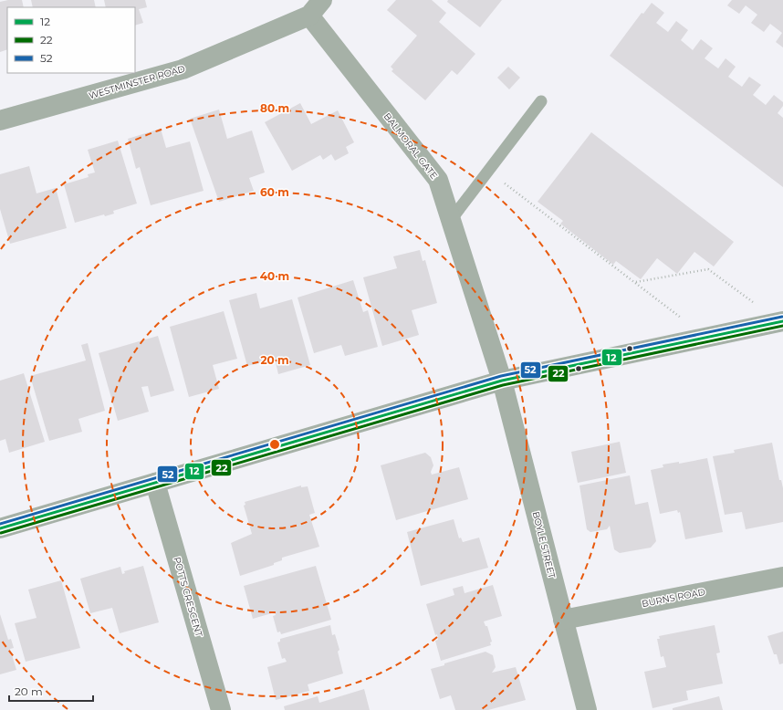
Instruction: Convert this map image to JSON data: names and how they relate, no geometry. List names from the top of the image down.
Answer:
{
  "streets": {
    "street": [
      "WESTMINSTER ROAD",
      "BALMORAL GATE",
      "BOYLE STREET",
      "POTTS CRESCENT",
      "BURNS ROAD"
    ]
  },
  "crossings": [
    ["WESTMINSTER ROAD", "BALMORAL GATE"],
    ["BALMORAL GATE", "BOYLE STREET"],
    ["BOYLE STREET", "BURNS ROAD"]
  ],
  "lines": ["transit line 52", "transit line 12", "transit line 22"],
  "legend": ["12", "22", "52"],
  "scale_bar": "20 m",
  "rings": [
    "80 m",
    "60 m",
    "40 m",
    "20 m"
  ]
}
